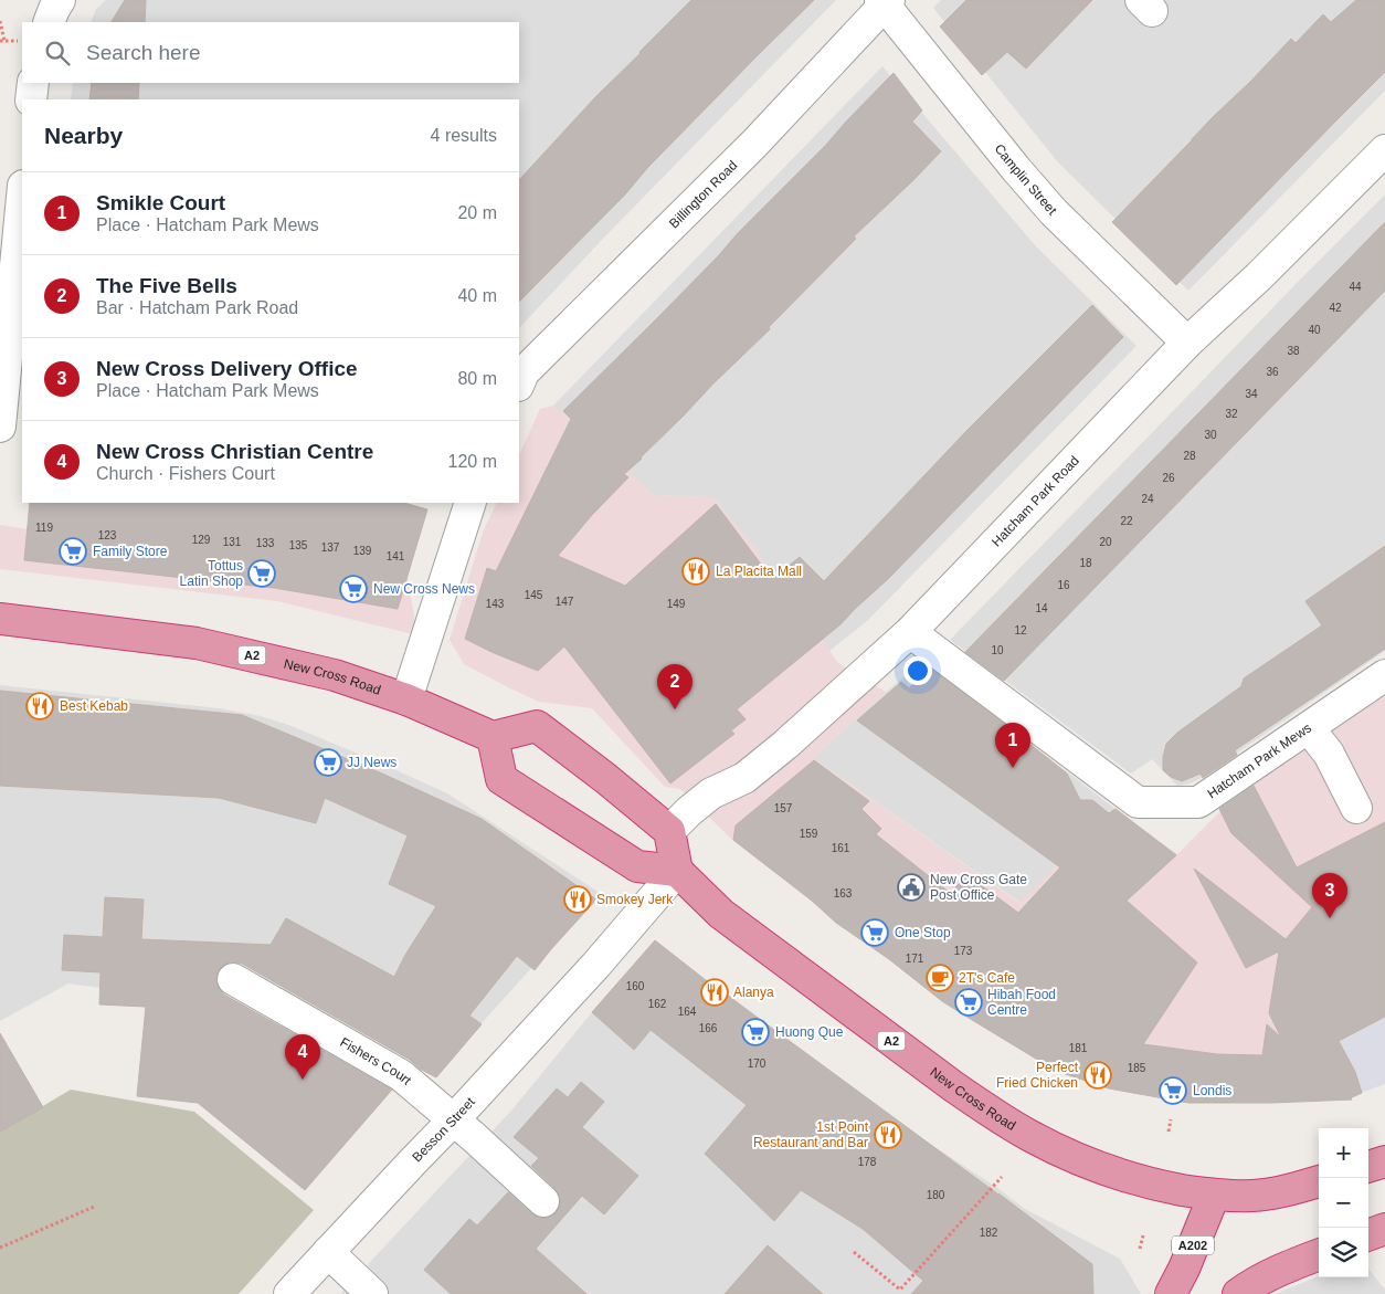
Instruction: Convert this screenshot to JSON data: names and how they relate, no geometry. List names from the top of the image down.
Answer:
{
  "streets": {
    "highway": ["A2", "New Cross Road", "A202"],
    "street": [
      "Camplin Street",
      "Billington Road",
      "Hatcham Park Road",
      "Hatcham Park Mews",
      "Fishers Court",
      "Besson Street"
    ]
  },
  "crossings": [
    ["Camplin Street", "Billington Road"],
    ["Camplin Street", "Hatcham Park Road"],
    ["Hatcham Park Road", "Hatcham Park Mews"],
    ["New Cross Road", "Besson Street"],
    ["New Cross Road", "A202"],
    ["Fishers Court", "Besson Street"]
  ],
  "places": {
    "supermarket": [
      "Family Store",
      "Tottus Latin Shop",
      "New Cross News",
      "JJ News",
      "One Stop",
      "Hibah Food Centre",
      "Huong Que",
      "Londis"
    ],
    "restaurant": [
      "La Placita Mall",
      "Best Kebab",
      "Smokey Jerk",
      "Alanya",
      "Perfect Fried Chicken",
      "1st Point Restaurant and Bar"
    ],
    "public building": ["New Cross Gate Post Office"],
    "cafe": ["2T's Cafe"]
  },
  "house_numbers": [
    "44",
    "42",
    "40",
    "38",
    "36",
    "34",
    "32",
    "30",
    "28",
    "26",
    "24",
    "22",
    "119",
    "123",
    "129",
    "131",
    "20",
    "133",
    "135",
    "137",
    "139",
    "141",
    "18",
    "16",
    "145",
    "147",
    "143",
    "149",
    "14",
    "12",
    "10",
    "157",
    "159",
    "161",
    "163",
    "173",
    "171",
    "160",
    "162",
    "164",
    "166",
    "181",
    "170",
    "185",
    "178",
    "180",
    "182"
  ],
  "page": {
    "search": "Search here",
    "heading": ["Nearby", "4 results"],
    "list": [
      {
        "mark": "1",
        "name": "Smikle Court",
        "note": "Place · Hatcham Park Mews",
        "value": "20 m"
      },
      {
        "mark": "2",
        "name": "The Five Bells",
        "note": "Bar · Hatcham Park Road",
        "value": "40 m"
      },
      {
        "mark": "3",
        "name": "New Cross Delivery Office",
        "note": "Place · Hatcham Park Mews",
        "value": "80 m"
      },
      {
        "mark": "4",
        "name": "New Cross Christian Centre",
        "note": "Church · Fishers Court",
        "value": "120 m"
      }
    ],
    "pins": [
      "2",
      "1",
      "3",
      "4"
    ],
    "map_buttons": ["+", "−"]
  }
}
